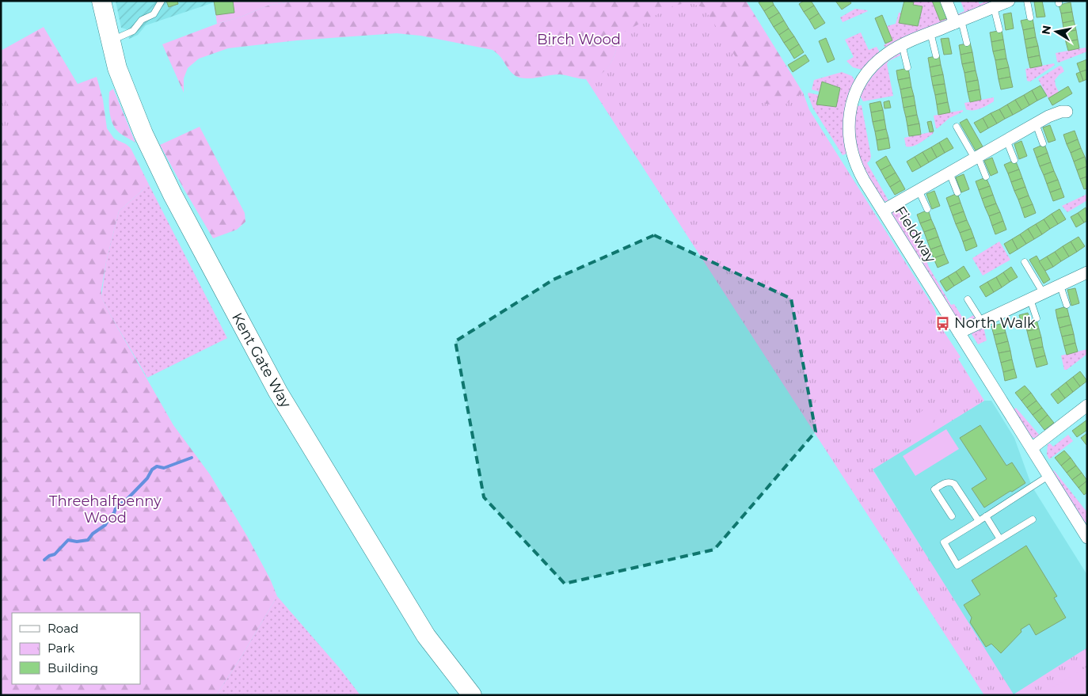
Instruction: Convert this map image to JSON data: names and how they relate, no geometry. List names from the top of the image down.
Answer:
{
  "streets": {
    "main road": ["Kent Gate Way"],
    "street": ["Fieldway"]
  },
  "parks": ["Birch Wood", "Threehalfpenny Wood"],
  "places": {
    "bus stop": ["North Walk"]
  },
  "legend": ["Road", "Park", "Building"],
  "north": "left"
}
